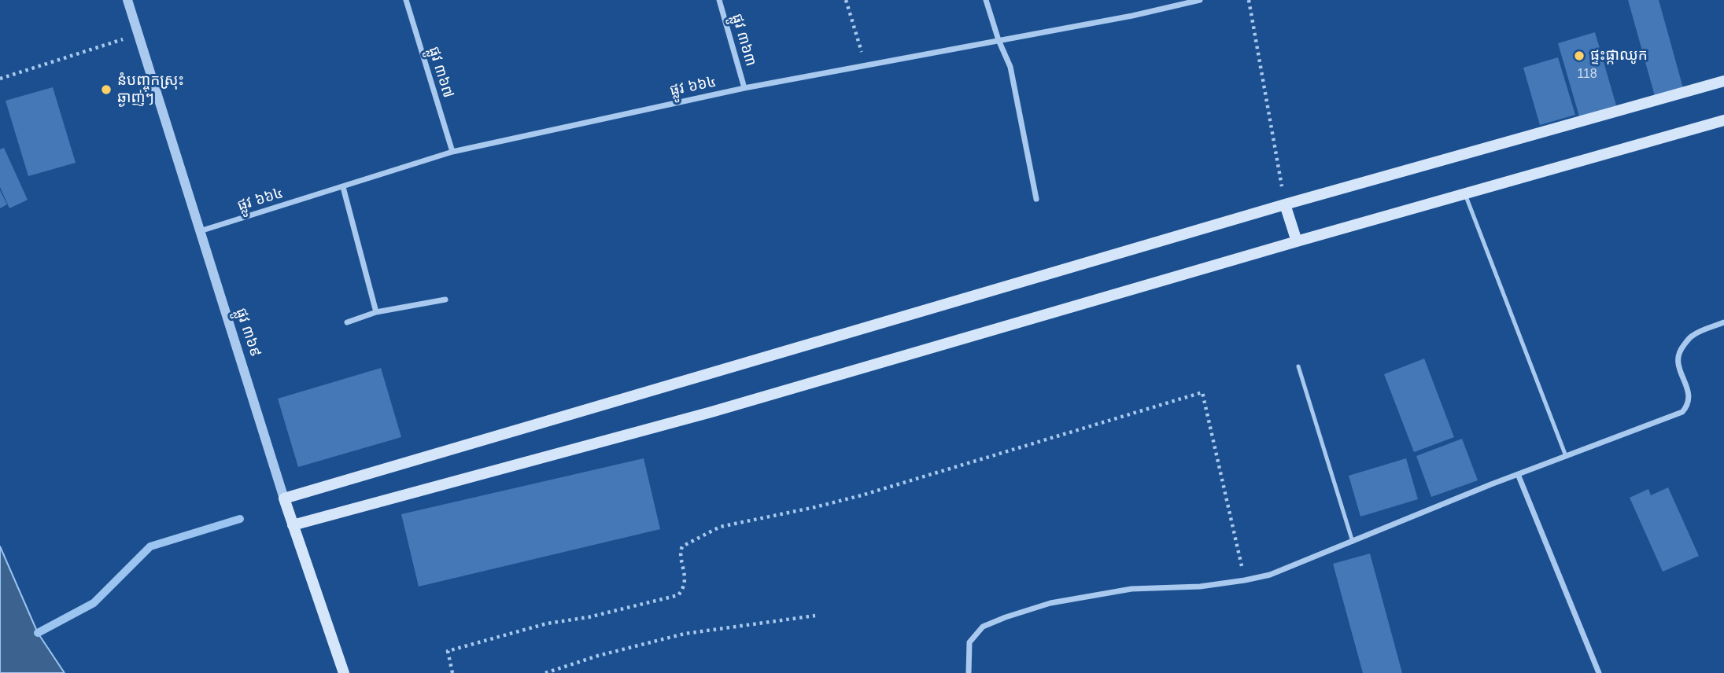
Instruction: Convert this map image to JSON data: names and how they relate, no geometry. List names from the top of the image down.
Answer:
{
  "streets": {
    "main road": ["ផ្លូវ ៣៦៩"],
    "street": ["ផ្លូវ ៣៦៣", "ផ្លូវ ៣៦៧", "ផ្លូវ ៦៦៤"]
  },
  "crossings": [
    ["ផ្លូវ ៣៦៣", "ផ្លូវ ៦៦៤"],
    ["ផ្លូវ ៣៦៧", "ផ្លូវ ៦៦៤"],
    ["ផ្លូវ ៦៦៤", "ផ្លូវ ៣៦៩"]
  ],
  "places": ["ផ្ទះផ្កាឈូក", "នំបញ្ចុកស្រុះ ឆ្ងាញ់ៗ"],
  "house_numbers": ["118"]
}
